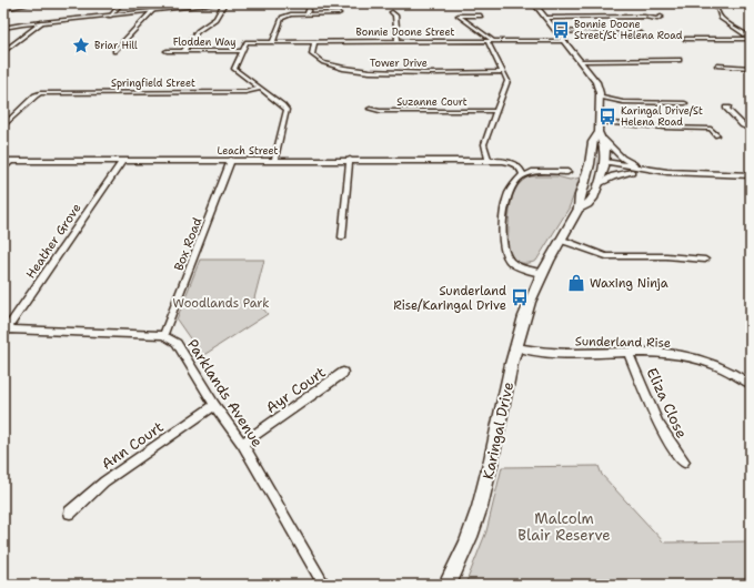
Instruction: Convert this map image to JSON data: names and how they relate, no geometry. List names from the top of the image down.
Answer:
{
  "streets": {
    "main road": ["Karingal Drive"],
    "street": [
      "Bonnie Doone Street",
      "Flodden Way",
      "Tower Drive",
      "Springfield Street",
      "Suzanne Court",
      "Leach Street",
      "Heather Grove",
      "Box Road",
      "Sunderland Rise",
      "Ayr Court",
      "Parklands Avenue",
      "Eliza Close",
      "Ann Court"
    ]
  },
  "crossings": [
    ["Bonnie Doone Street", "Flodden Way"],
    ["Bonnie Doone Street", "Tower Drive"],
    ["Leach Street", "Heather Grove"],
    ["Leach Street", "Box Road"],
    ["Box Road", "Parklands Avenue"],
    ["Sunderland Rise", "Eliza Close"],
    ["Sunderland Rise", "Karingal Drive"],
    ["Ayr Court", "Parklands Avenue"],
    ["Parklands Avenue", "Ann Court"]
  ],
  "parks": ["Woodlands Park", "Malcolm Blair Reserve"],
  "places": {
    "bus stop": ["Bonnie Doone Street/St Helena Road", "Karingal Drive/St Helena Road", "Sunderland Rise/Karingal Drive"],
    "place": ["Briar Hill"],
    "shop": ["Waxing Ninja"]
  }
}
